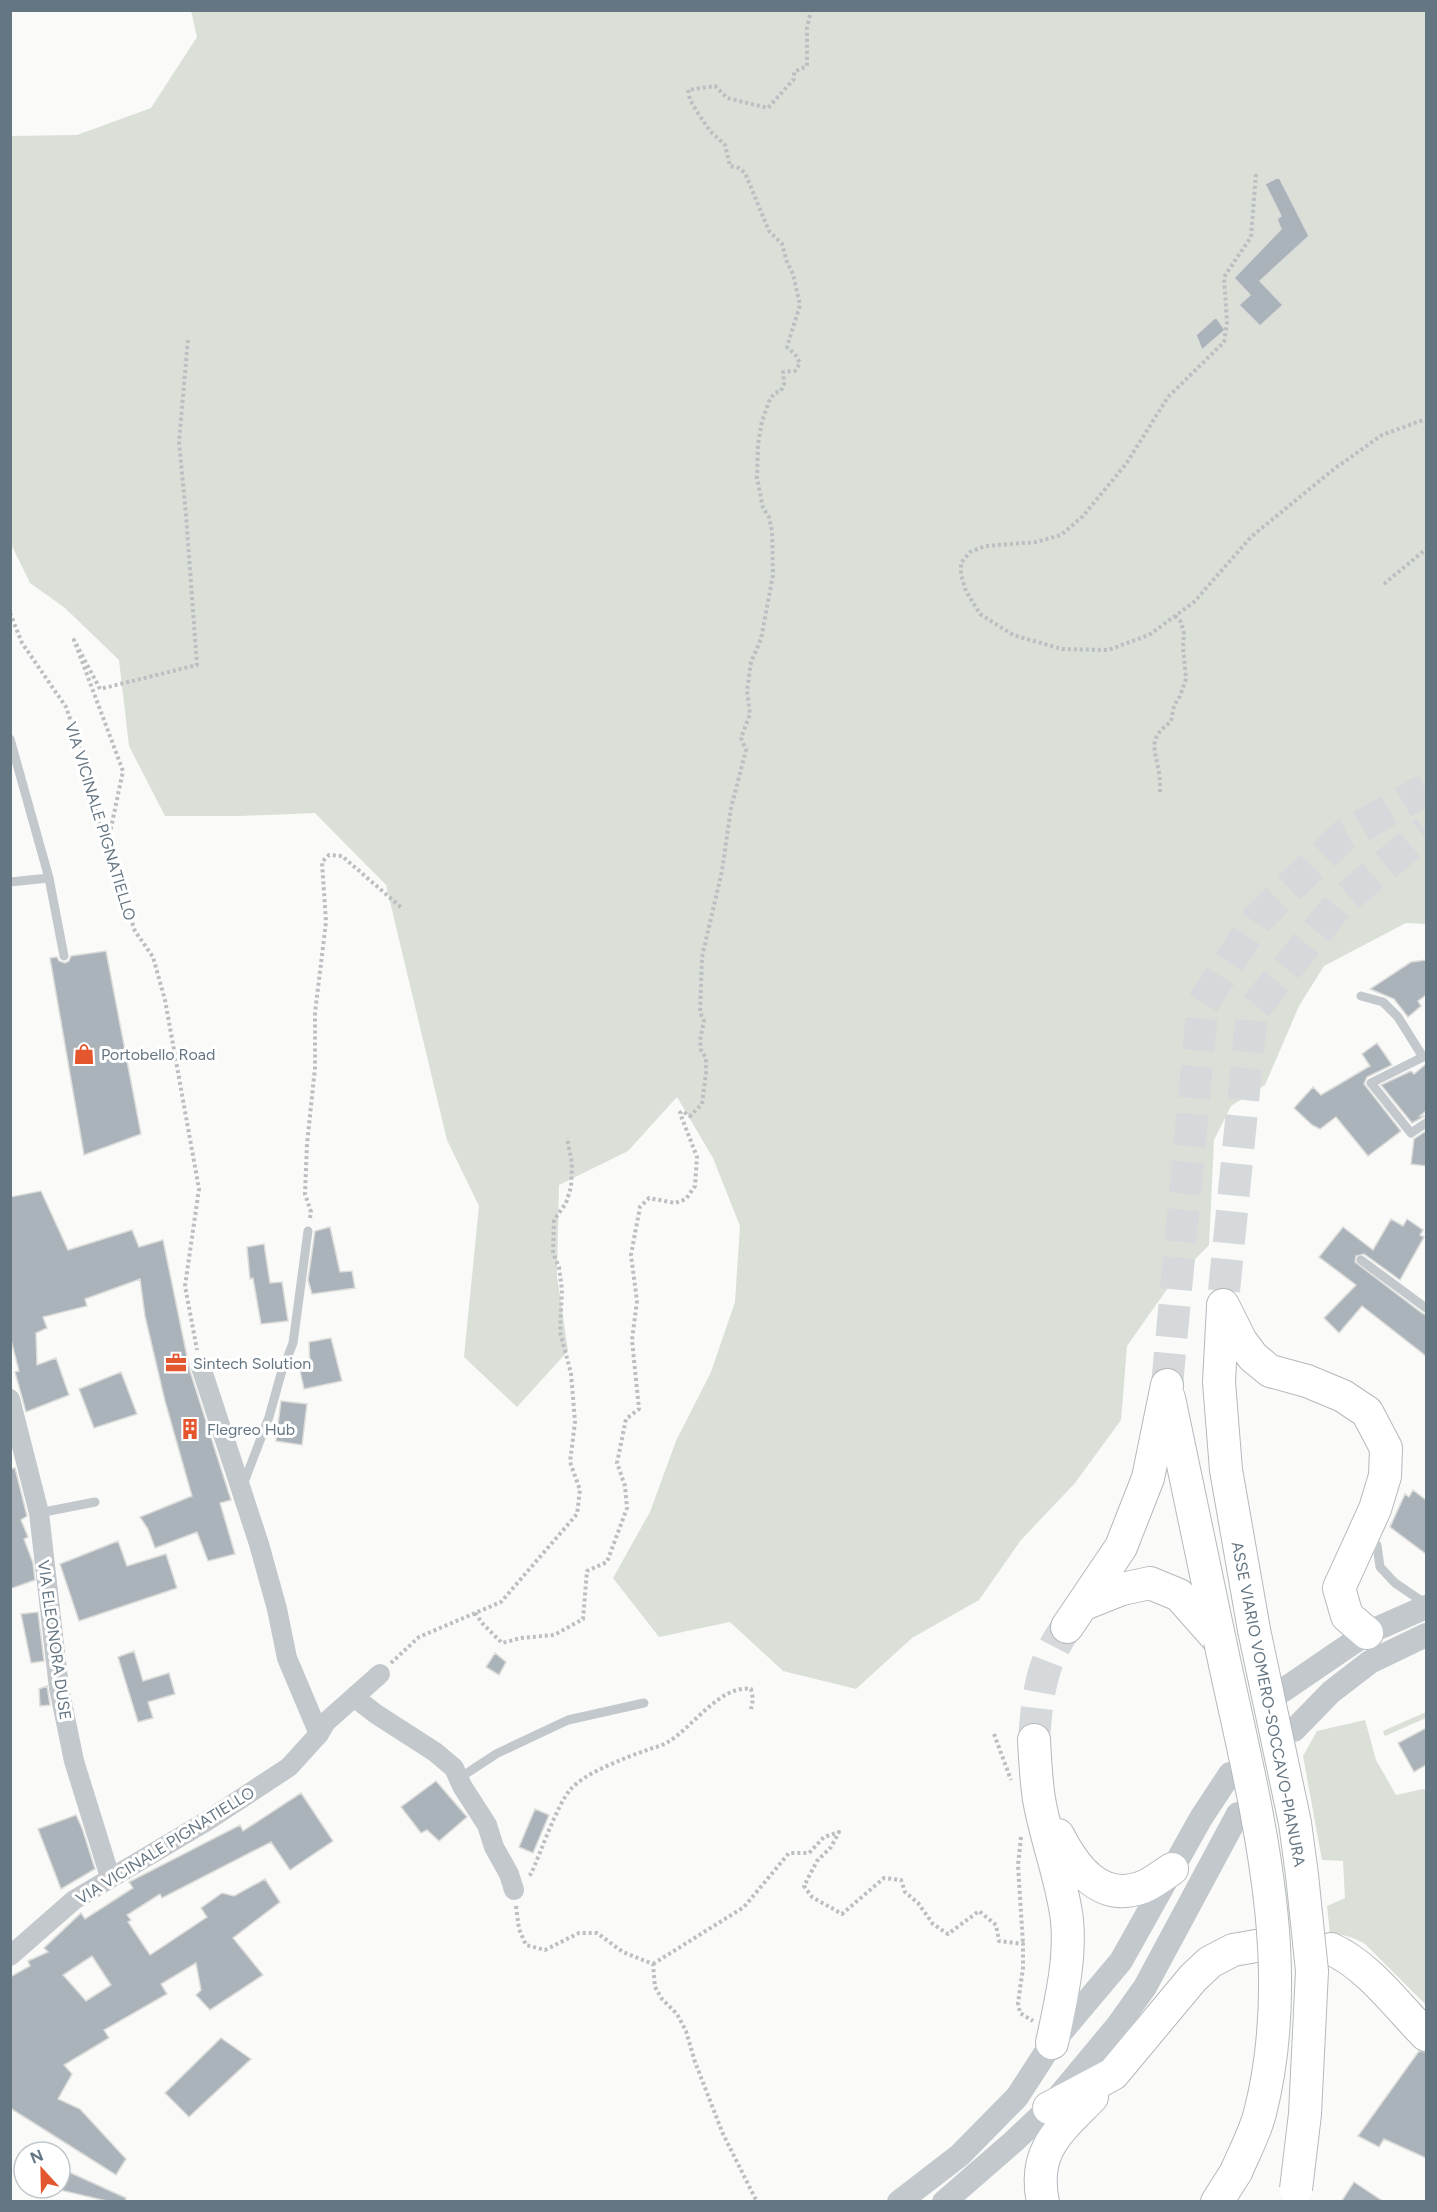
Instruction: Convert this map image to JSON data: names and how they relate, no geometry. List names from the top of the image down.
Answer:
{
  "streets": {
    "highway": ["ASSE VIARIO VOMERO-SOCCAVO-PIANURA"],
    "street": ["VIA VICINALE PIGNATIELLO", "VIA ELEONORA DUSE"]
  },
  "crossings": [
    ["VIA VICINALE PIGNATIELLO", "VIA ELEONORA DUSE"]
  ],
  "places": {
    "shop": ["Portobello Road"],
    "office": ["Sintech Solution"],
    "building": ["Flegreo Hub"]
  },
  "north": "top"
}
